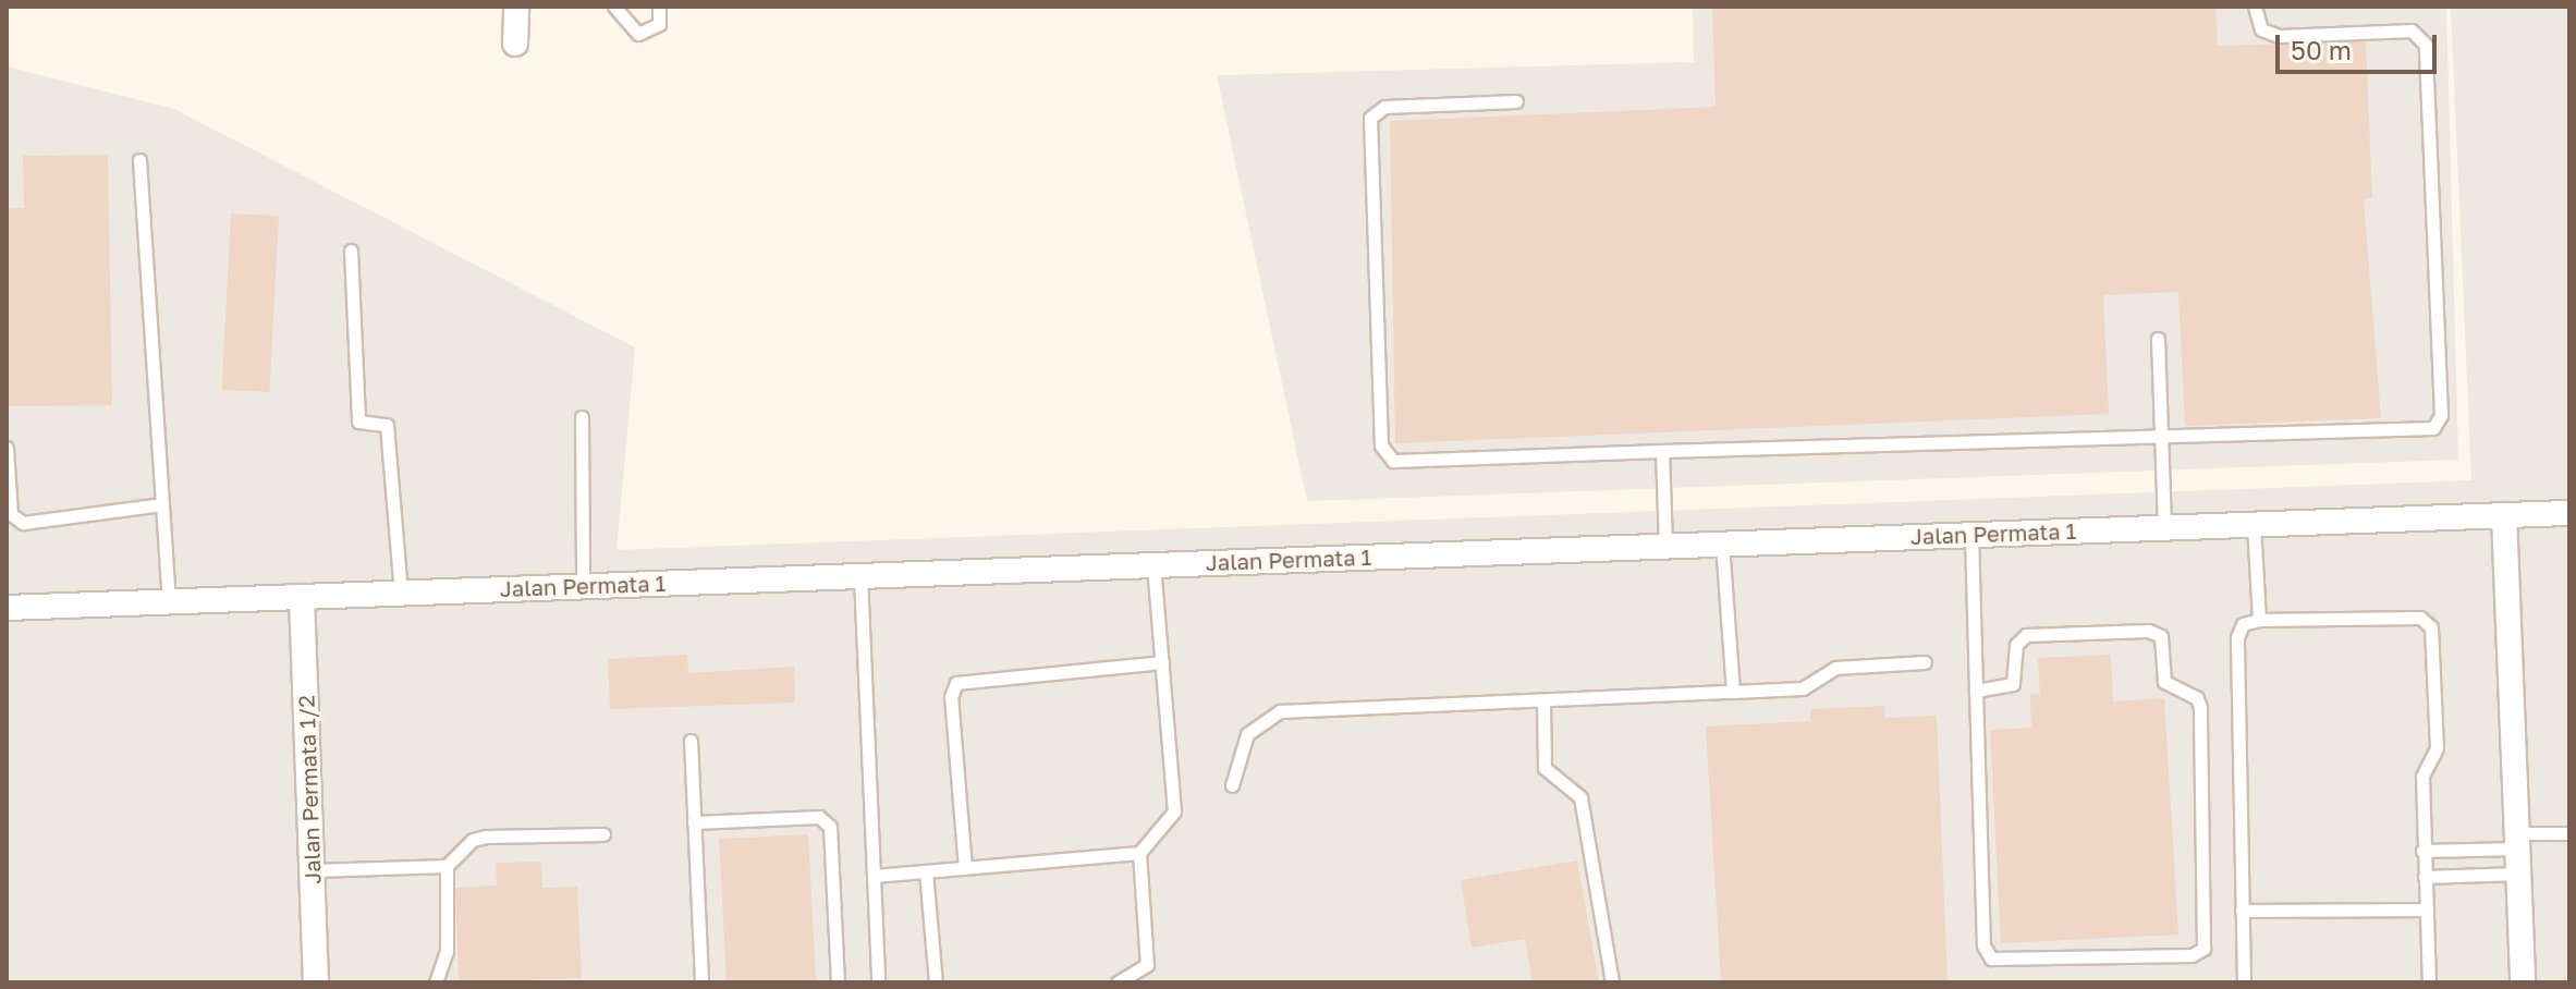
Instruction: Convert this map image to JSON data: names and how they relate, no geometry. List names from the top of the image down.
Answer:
{
  "streets": {
    "street": ["Jalan Permata 1", "Jalan Permata 1/2"]
  },
  "crossings": [
    ["Jalan Permata 1", "Jalan Permata 1/2"]
  ],
  "scale_bar": "50 m"
}
